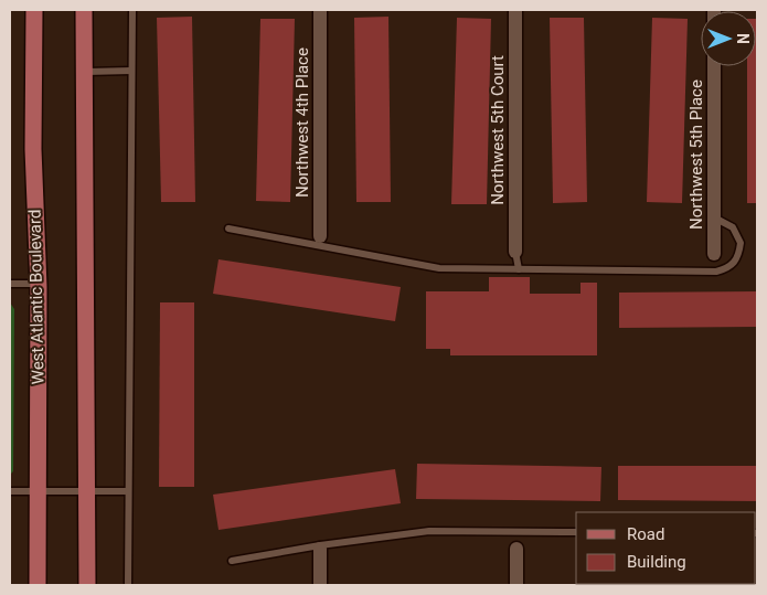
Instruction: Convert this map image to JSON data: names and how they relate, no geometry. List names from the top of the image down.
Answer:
{
  "streets": {
    "main road": ["West Atlantic Boulevard"],
    "street": ["Northwest 4th Place", "Northwest 5th Court", "Northwest 5th Place"]
  },
  "legend": ["Road", "Building"],
  "north": "right"
}
